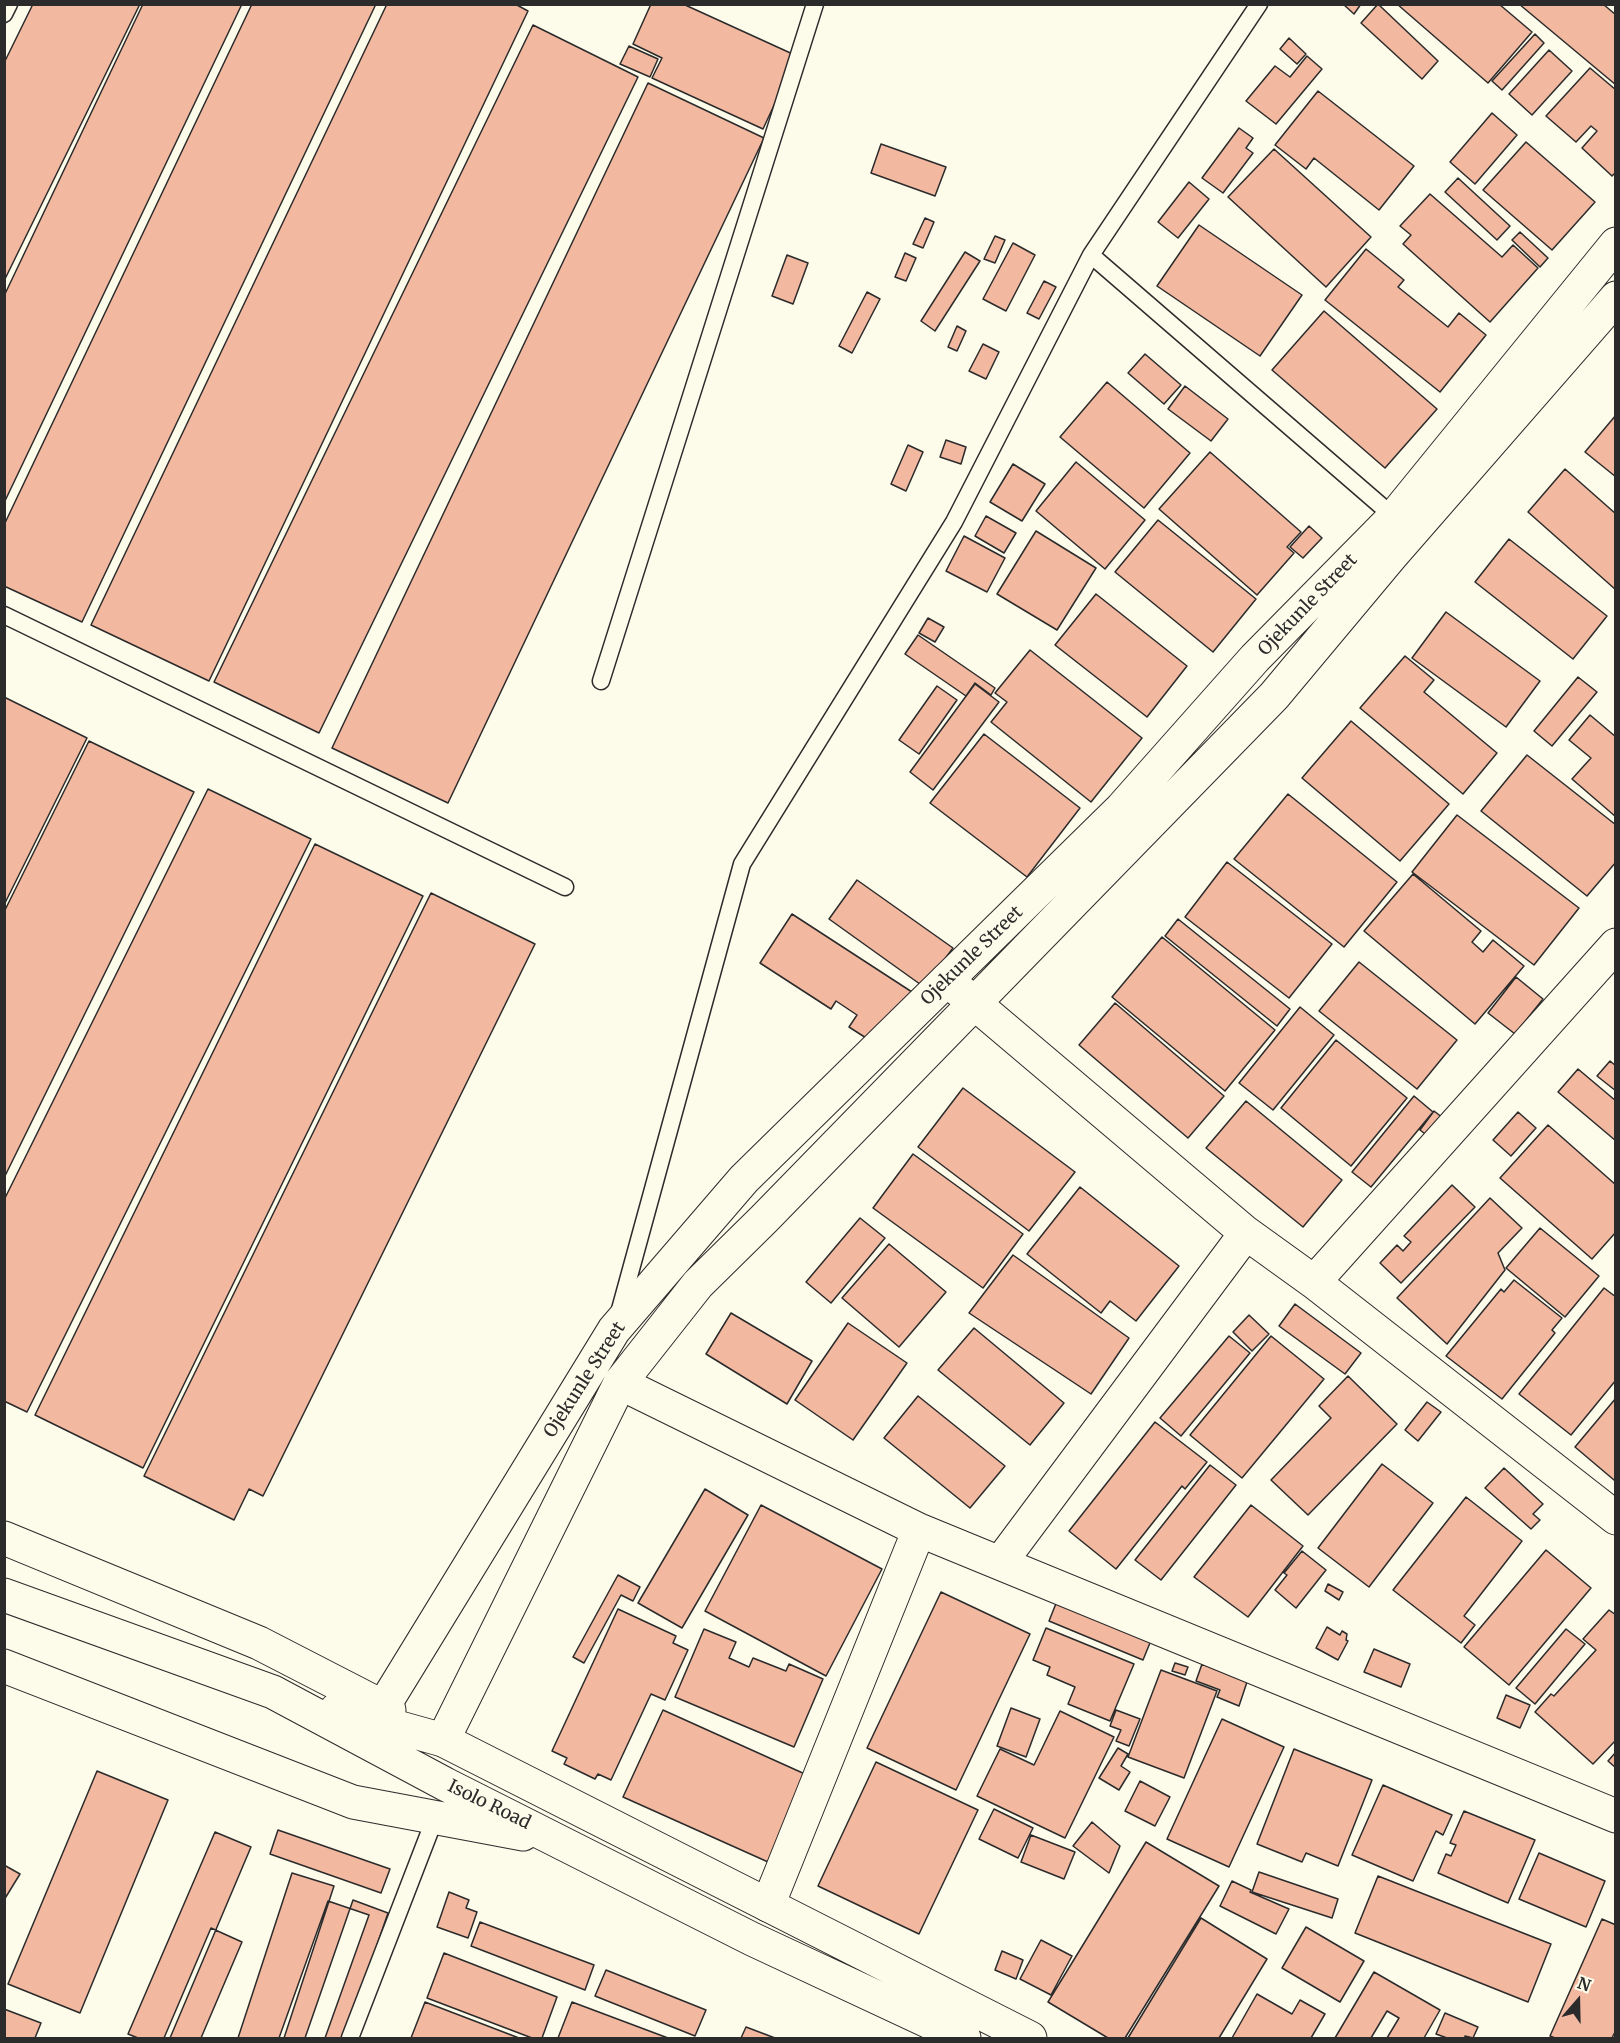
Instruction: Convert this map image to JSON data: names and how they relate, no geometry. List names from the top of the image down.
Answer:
{
  "streets": {
    "street": ["Ojekunle Street", "Isolo Road"]
  },
  "north": "top"
}
